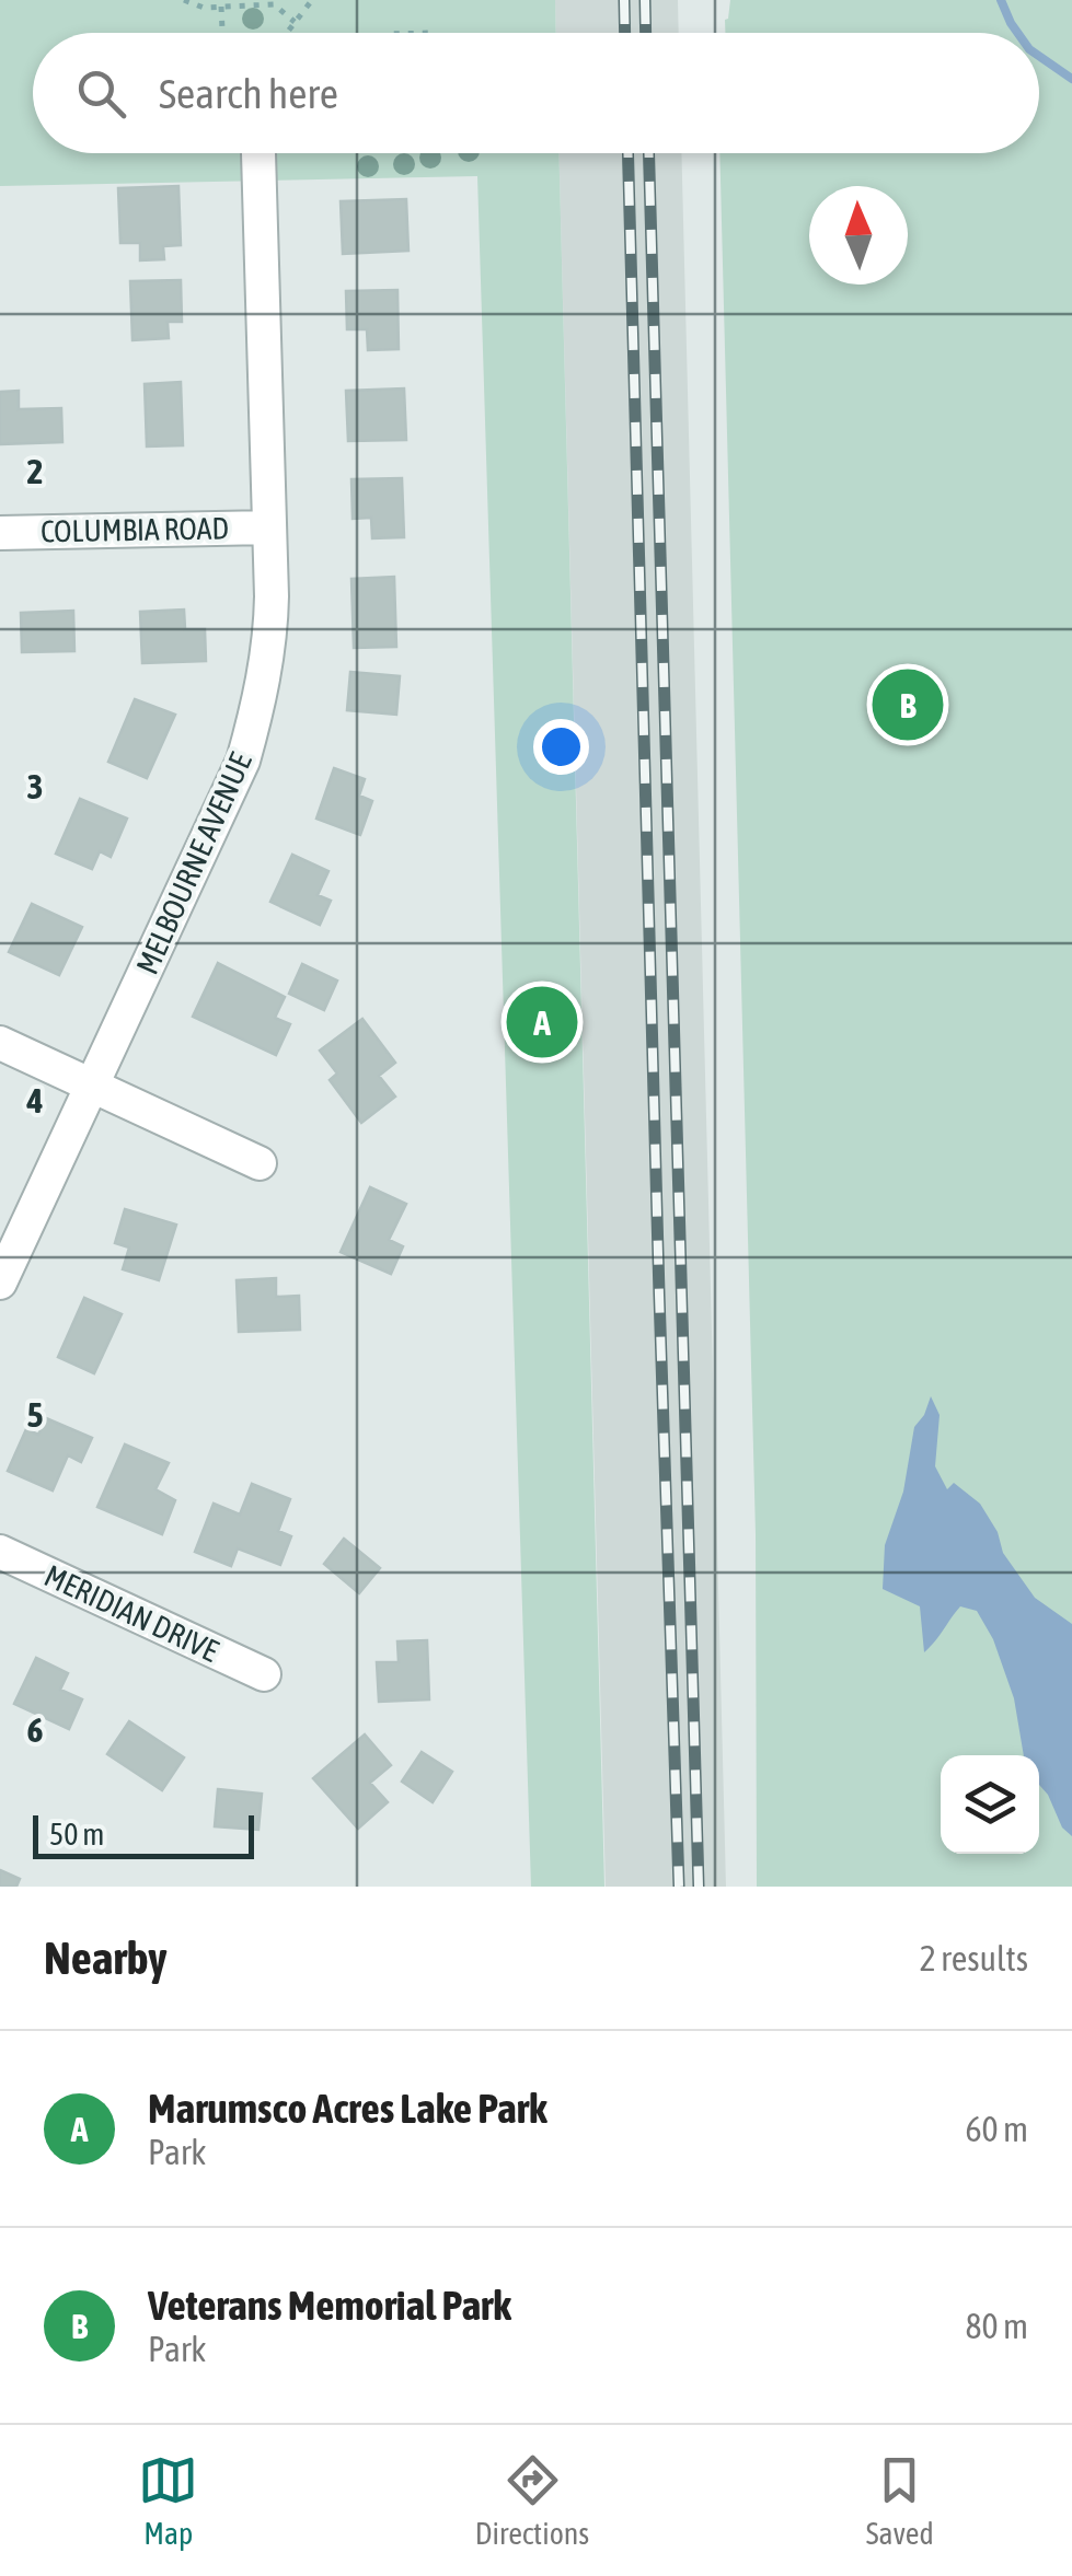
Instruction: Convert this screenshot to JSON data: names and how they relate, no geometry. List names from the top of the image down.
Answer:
{
  "streets": {
    "street": ["COLUMBIA ROAD", "MELBOURNE AVENUE", "MERIDIAN DRIVE"]
  },
  "crossings": [
    ["COLUMBIA ROAD", "MELBOURNE AVENUE"]
  ],
  "scale_bar": "50 m",
  "north": "top",
  "page": {
    "search": "Search here",
    "pins": ["B", "A"],
    "scale": "50 m",
    "heading": ["Nearby", "2 results"],
    "list": [
      {
        "mark": "A",
        "name": "Marumsco Acres Lake Park",
        "note": "Park",
        "value": "60 m"
      },
      {
        "mark": "B",
        "name": "Veterans Memorial Park",
        "note": "Park",
        "value": "80 m"
      }
    ],
    "nav": ["Map", "Directions", "Saved"]
  },
  "grid": {
    "rows": [
      "2",
      "3",
      "4",
      "5",
      "6"
    ]
  }
}
